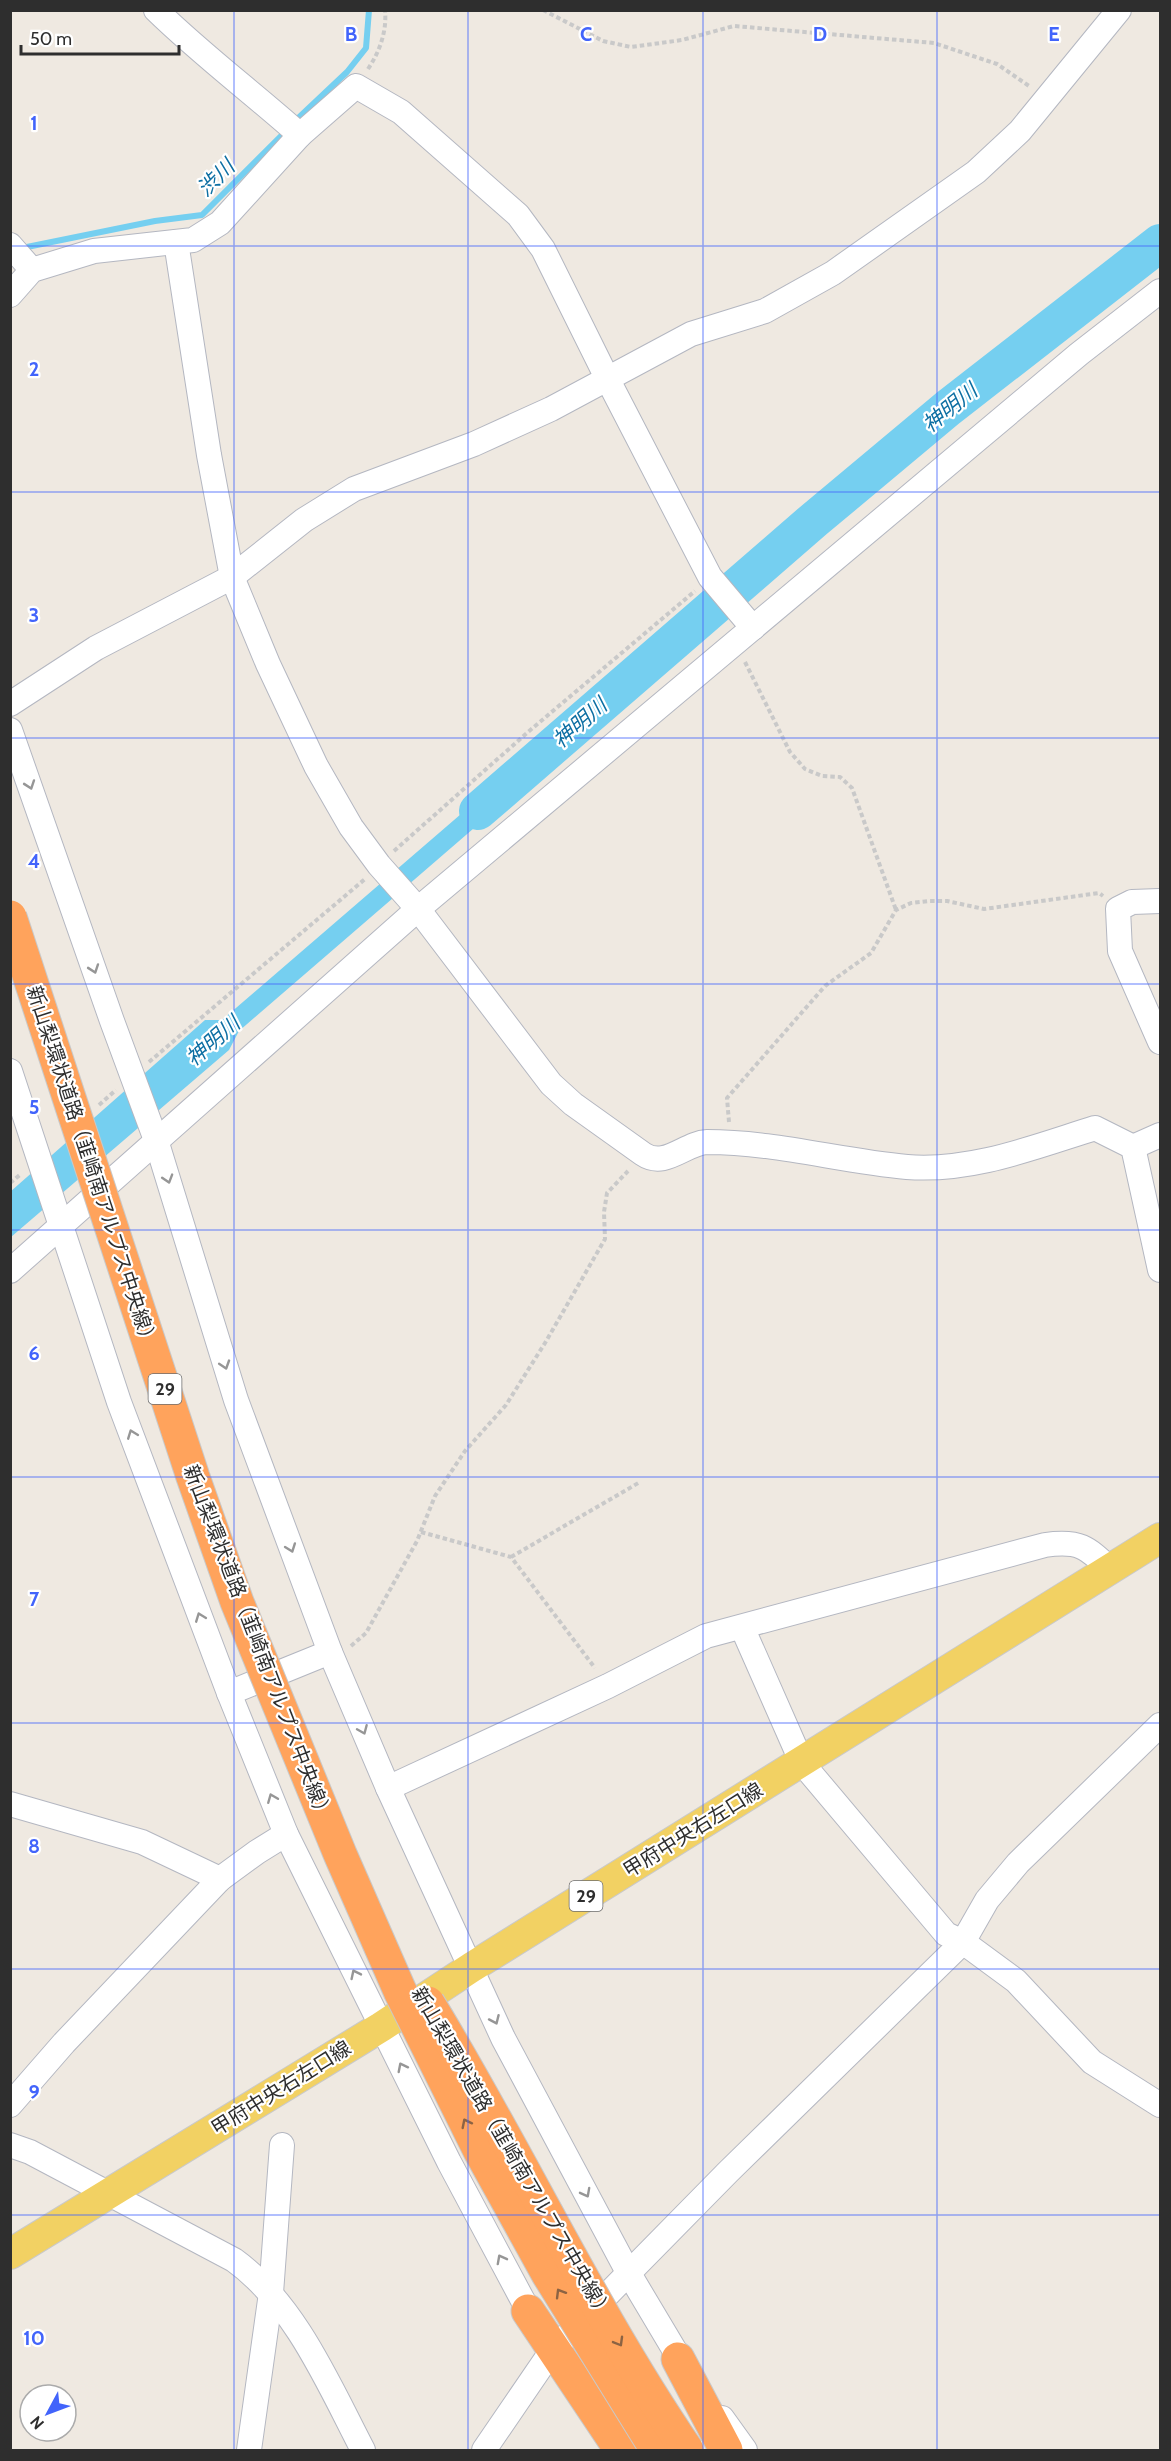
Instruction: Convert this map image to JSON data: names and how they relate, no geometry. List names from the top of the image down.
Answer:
{
  "streets": {
    "highway": ["新山梨環状道路（韮崎南アルプス中央線）", "29"],
    "main road": ["甲府中央右左口線"]
  },
  "water": ["渋川", "神明川"],
  "scale_bar": "50 m",
  "north": "bottom left",
  "grid": {
    "columns": [
      "B",
      "C",
      "D",
      "E"
    ],
    "rows": [
      "1",
      "2",
      "3",
      "4",
      "5",
      "6",
      "7",
      "8",
      "9",
      "10"
    ]
  }
}
